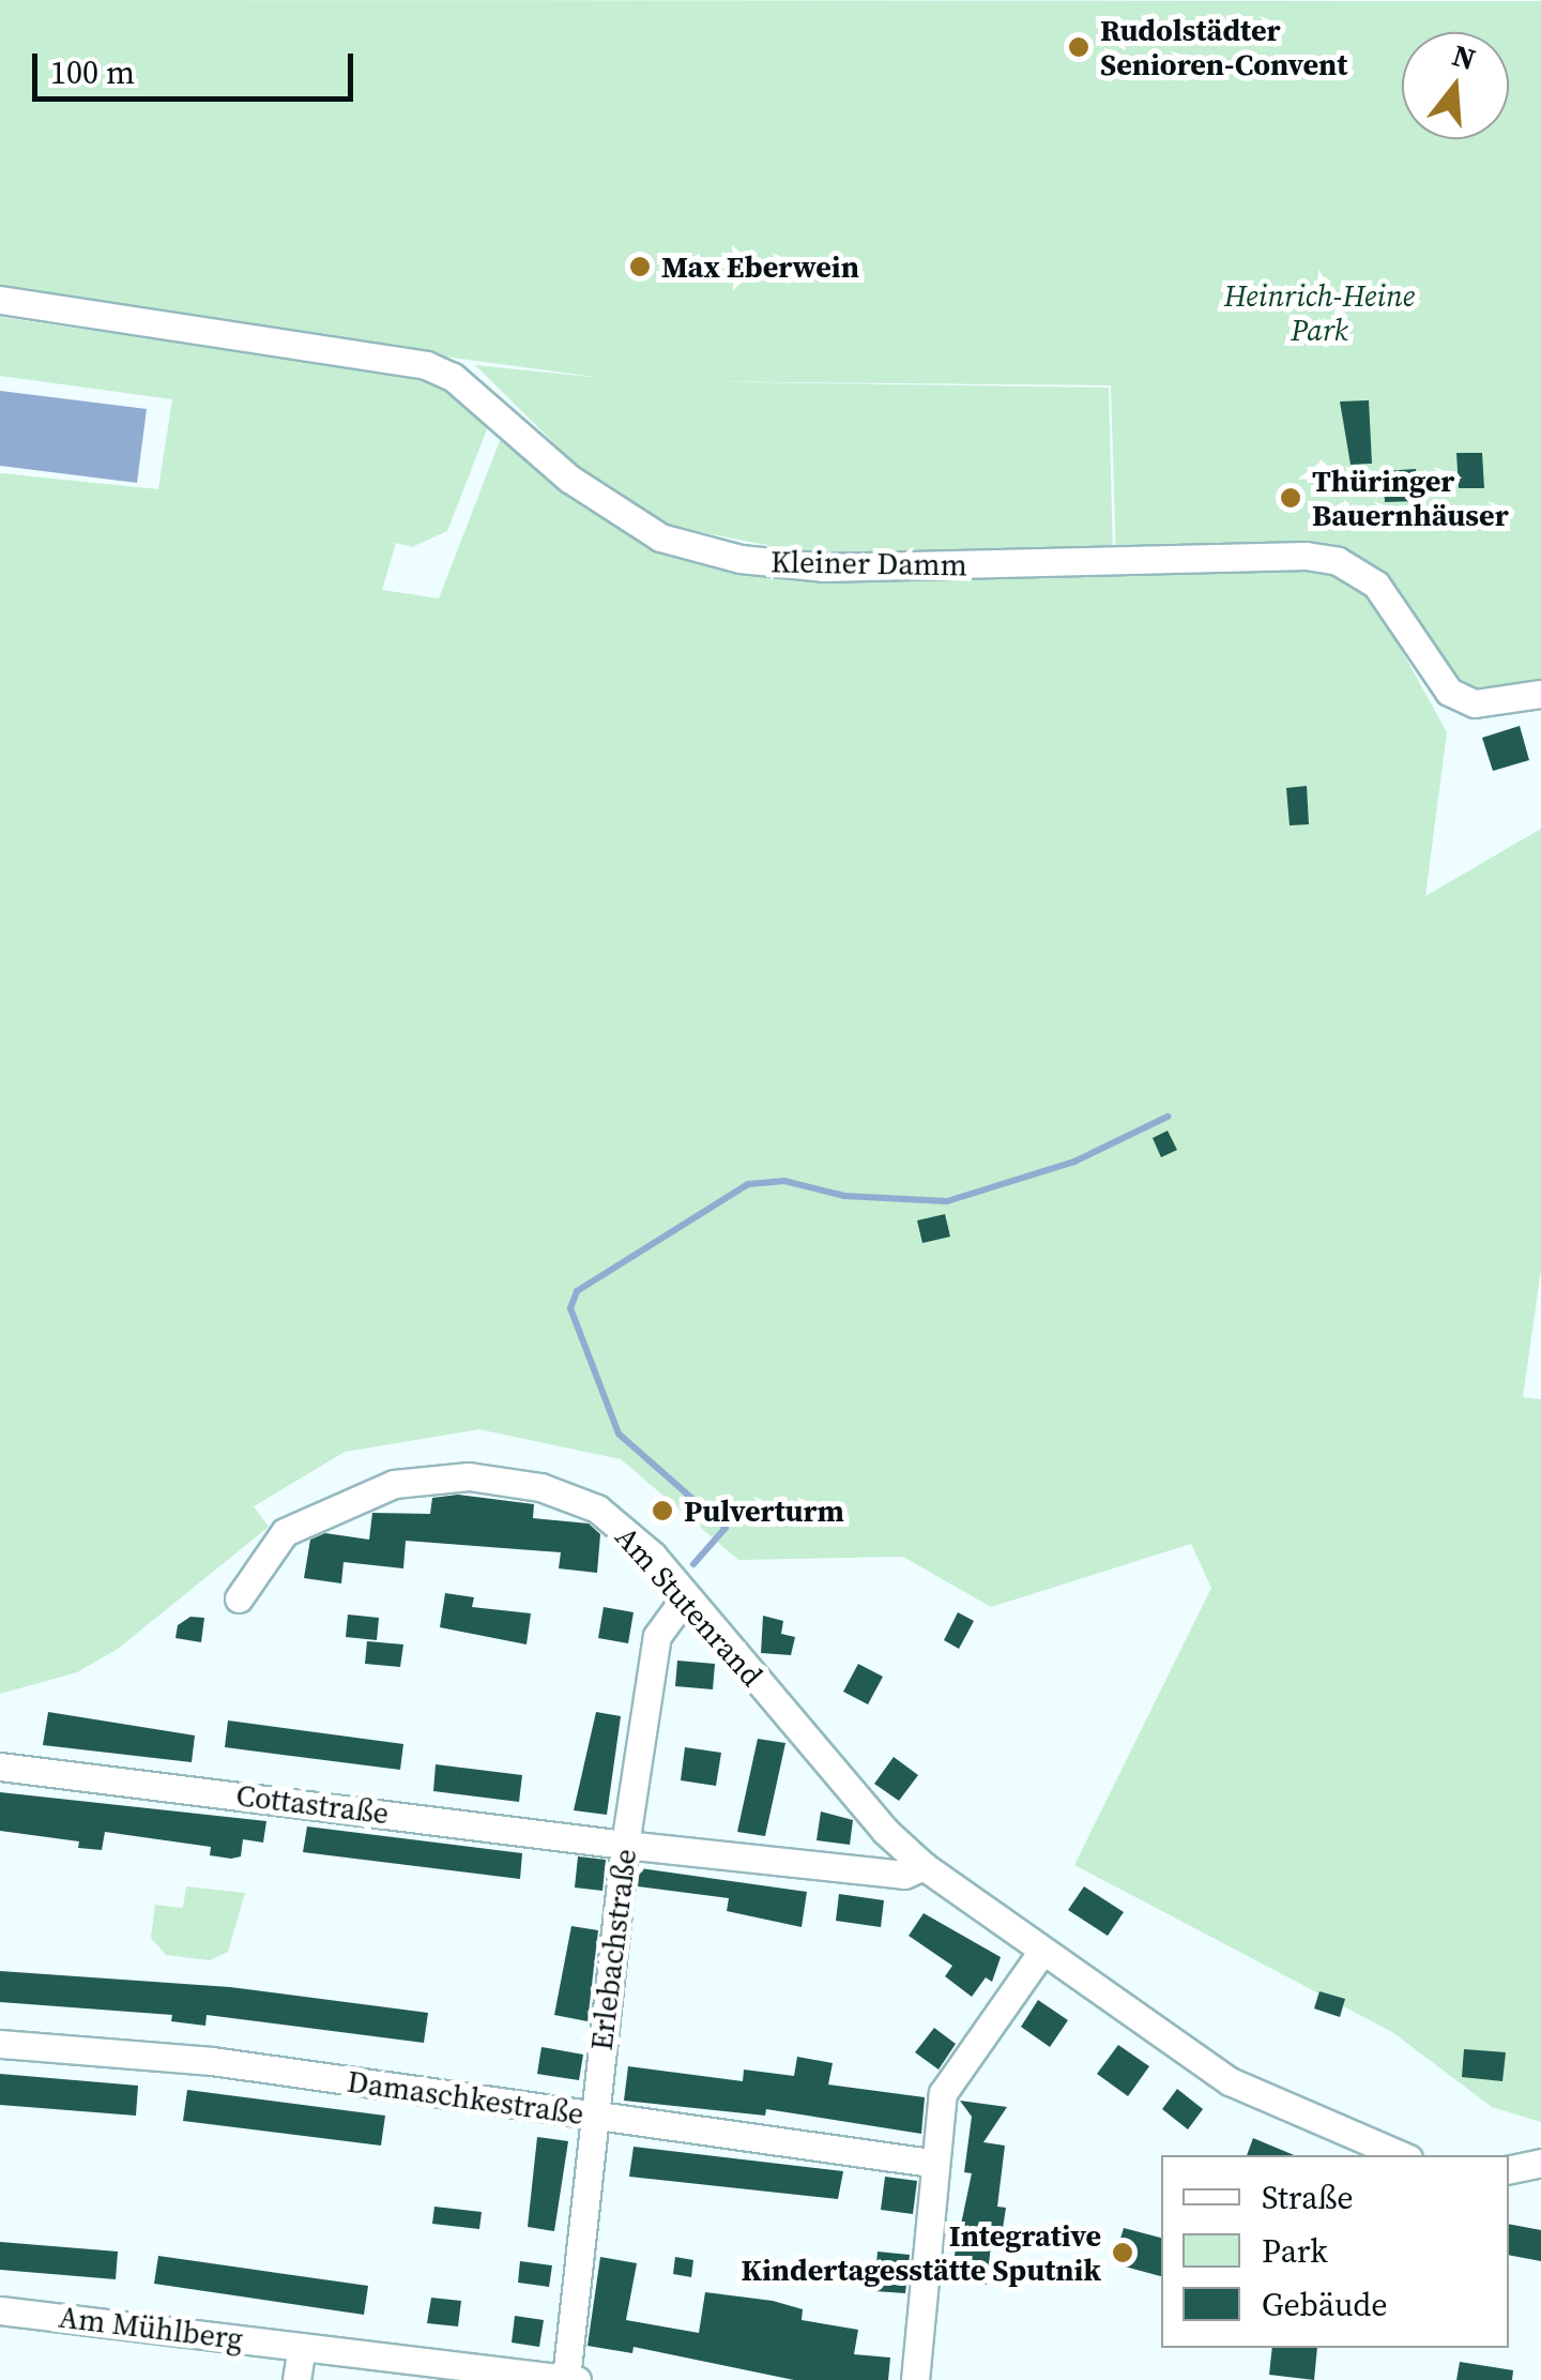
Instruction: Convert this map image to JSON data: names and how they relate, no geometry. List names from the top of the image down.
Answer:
{
  "streets": {
    "street": [
      "Kleiner Damm",
      "Am Stutenrand",
      "Cottastraße",
      "Erlebachstraße",
      "Damaschkestraße",
      "Am Mühlberg"
    ]
  },
  "crossings": [
    ["Am Stutenrand", "Erlebachstraße"],
    ["Cottastraße", "Erlebachstraße"],
    ["Erlebachstraße", "Damaschkestraße"],
    ["Erlebachstraße", "Am Mühlberg"]
  ],
  "parks": ["Heinrich-Heine Park"],
  "places": [
    "Rudolstädter Senioren-Convent",
    "Max Eberwein",
    "Thüringer Bauernhäuser",
    "Pulverturm",
    "Integrative Kindertagesstätte Sputnik"
  ],
  "legend": ["Straße", "Park", "Gebäude"],
  "scale_bar": "100 m",
  "north": "top"
}
